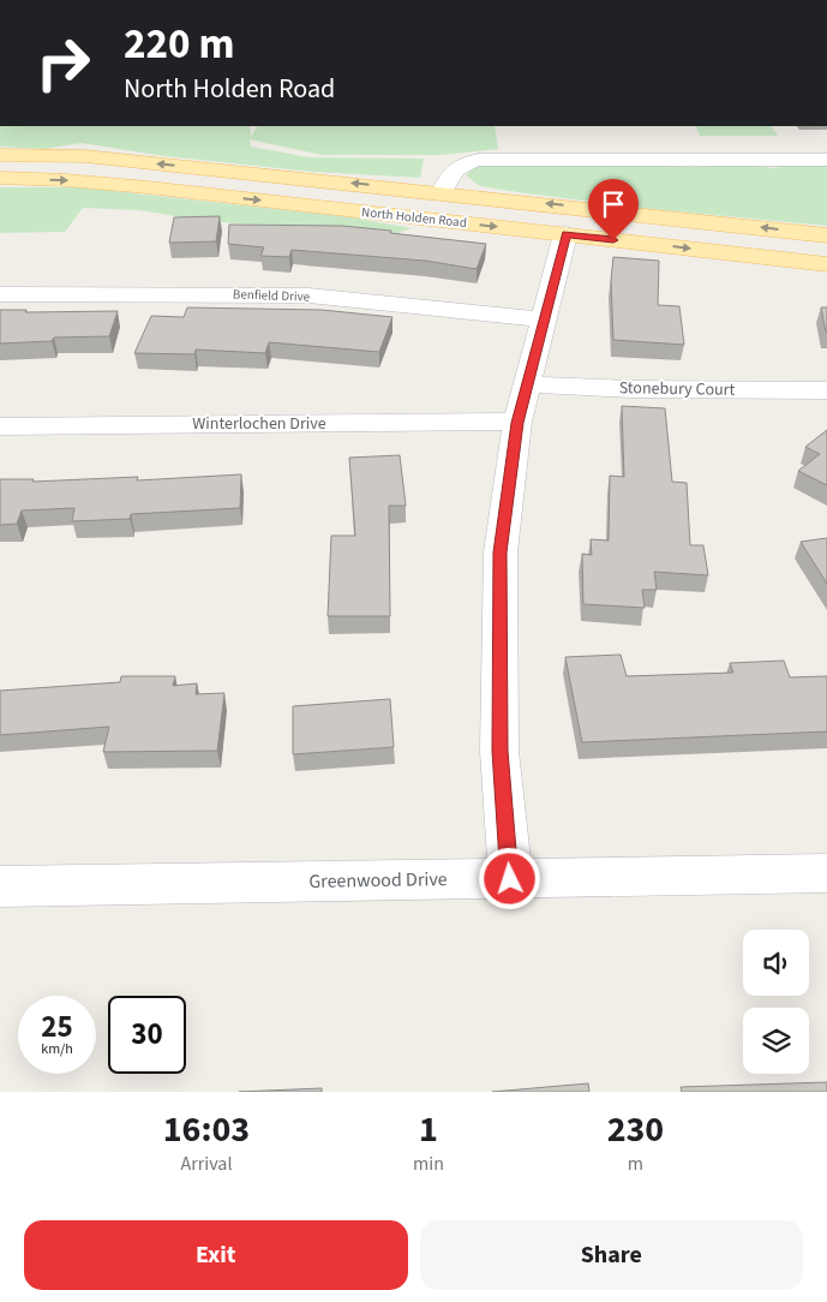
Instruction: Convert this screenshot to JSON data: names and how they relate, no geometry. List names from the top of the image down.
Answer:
{
  "streets": {
    "main road": ["North Holden Road"],
    "street": [
      "Benfield Drive",
      "Stonebury Court",
      "Winterlochen Drive",
      "Greenwood Drive"
    ]
  },
  "page": {
    "turn": ["220 m", "North Holden Road"],
    "speed": "25 km/h",
    "limit": "30",
    "eta": [
      "16:03",
      "Arrival",
      "1",
      "min",
      "230",
      "m"
    ],
    "buttons": ["Exit", "Share"]
  }
}
